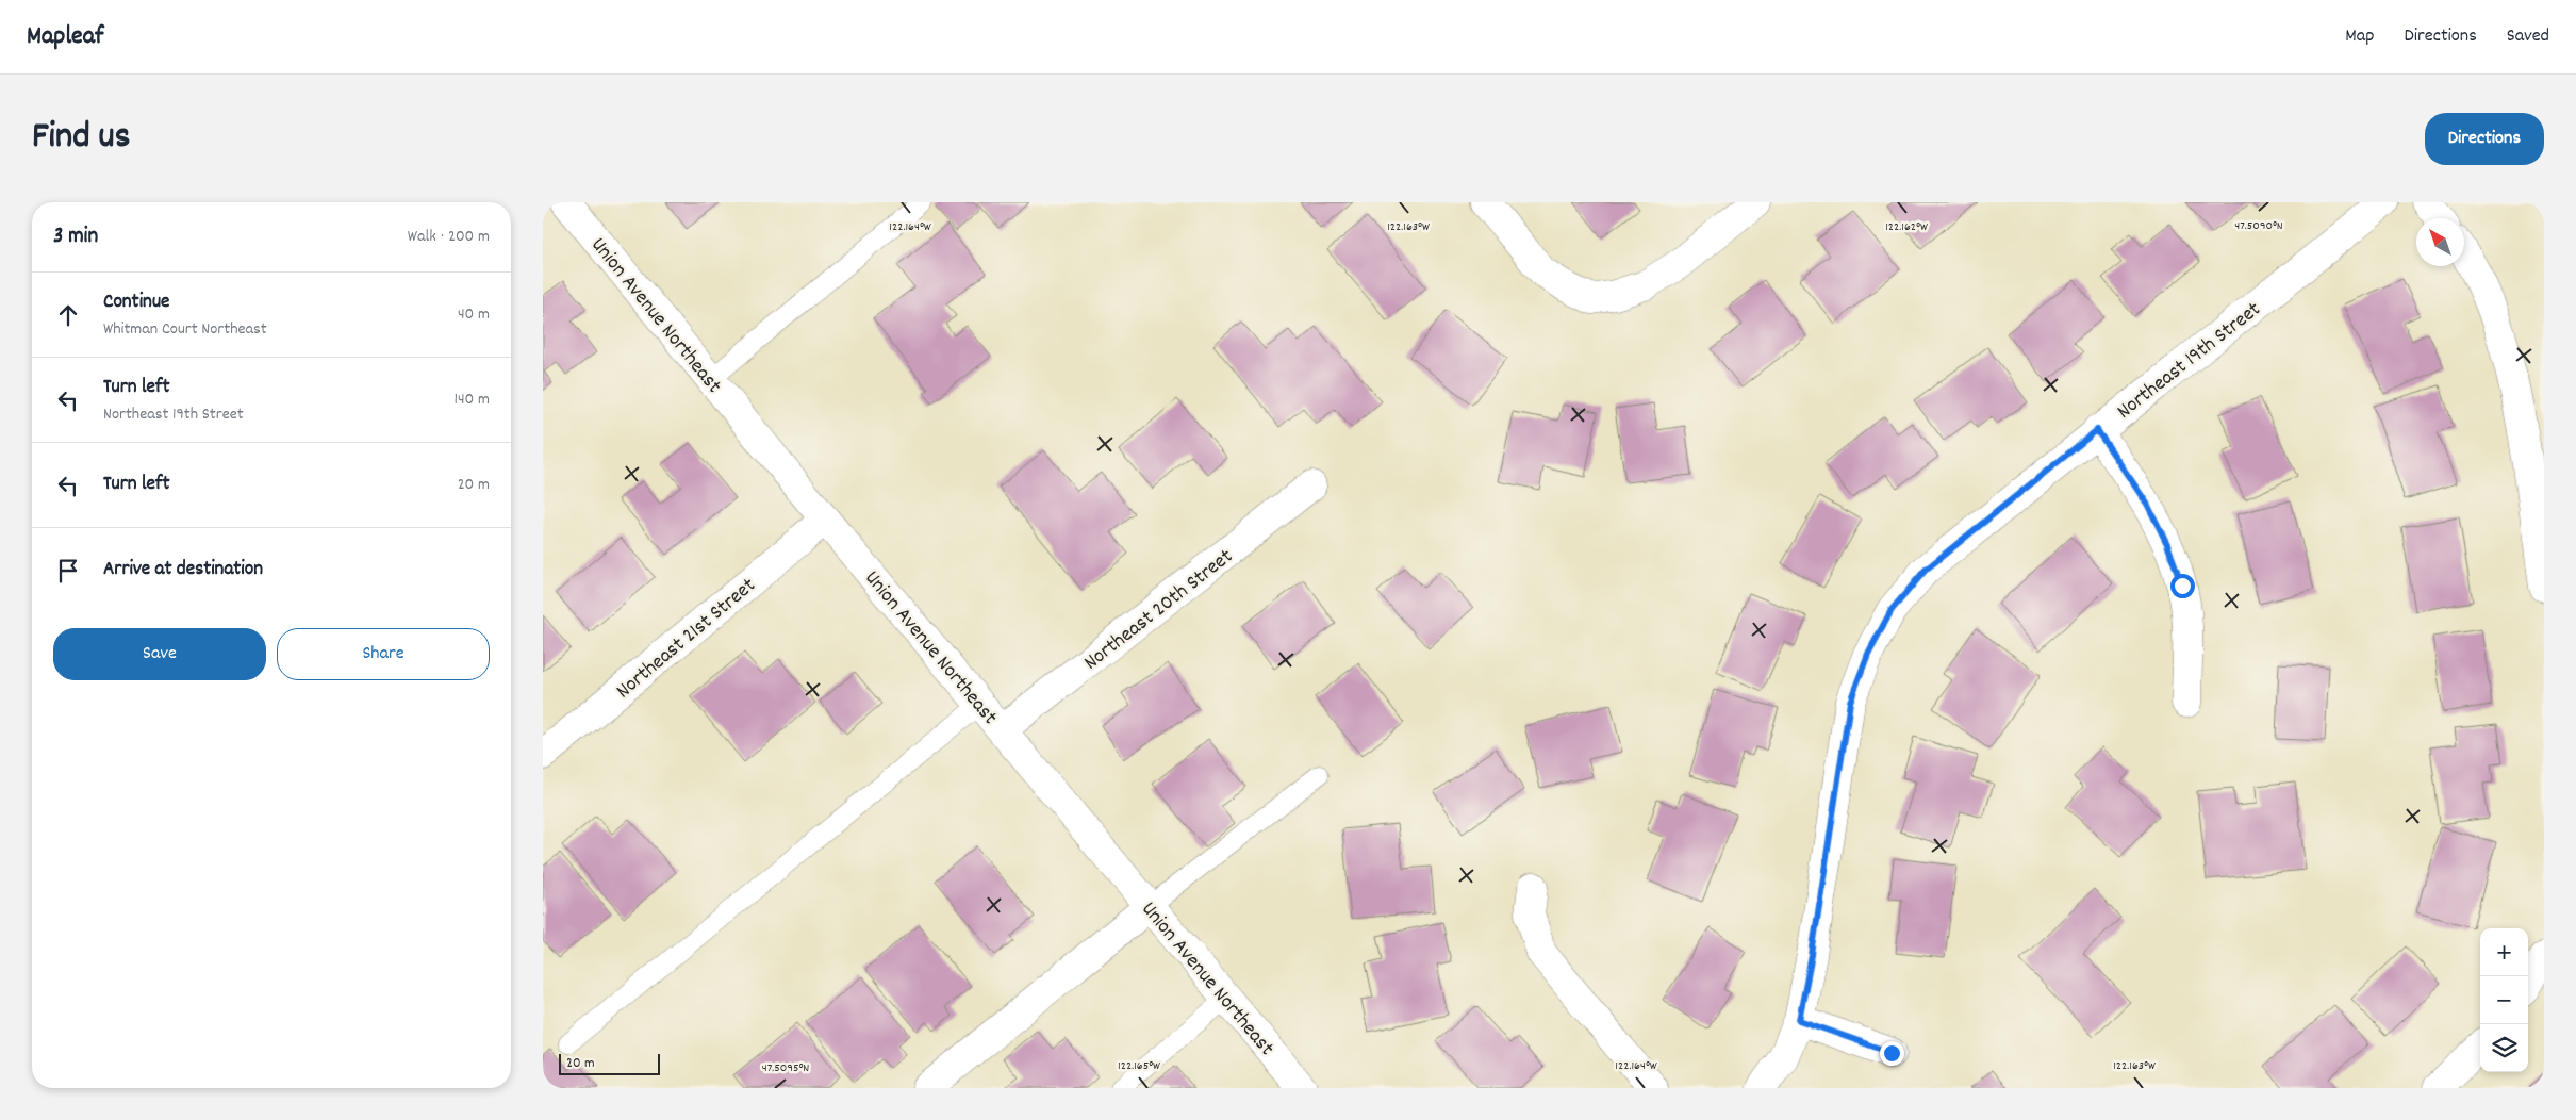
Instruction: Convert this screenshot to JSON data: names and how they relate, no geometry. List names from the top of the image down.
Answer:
{
  "streets": {
    "street": [
      "Union Avenue Northeast",
      "Northeast 19th Street",
      "Northeast 20th Street",
      "Northeast 21st Street"
    ]
  },
  "crossings": [
    ["Union Avenue Northeast", "Northeast 20th Street"],
    ["Union Avenue Northeast", "Northeast 21st Street"]
  ],
  "scale_bar": "20 m",
  "north": "top left",
  "page": {
    "header": "Mapleaf",
    "nav": ["Map", "Directions", "Saved"],
    "title": "Find us",
    "buttons": [
      "Directions",
      ["Save", "Share"]
    ],
    "heading": ["3 min", "Walk · 200 m"],
    "list": [
      ["Continue", "Whitman Court Northeast", "40 m"],
      ["Turn left", "Northeast 19th Street", "140 m"],
      ["Turn left", "20 m"],
      "Arrive at destination"
    ],
    "map_buttons": ["+", "−"],
    "scale": "20 m"
  },
  "coordinates": [
    "47.5090°N",
    "122.162°W",
    "122.164°W",
    "122.163°W",
    "122.165°W",
    "47.5095°N"
  ]
}
